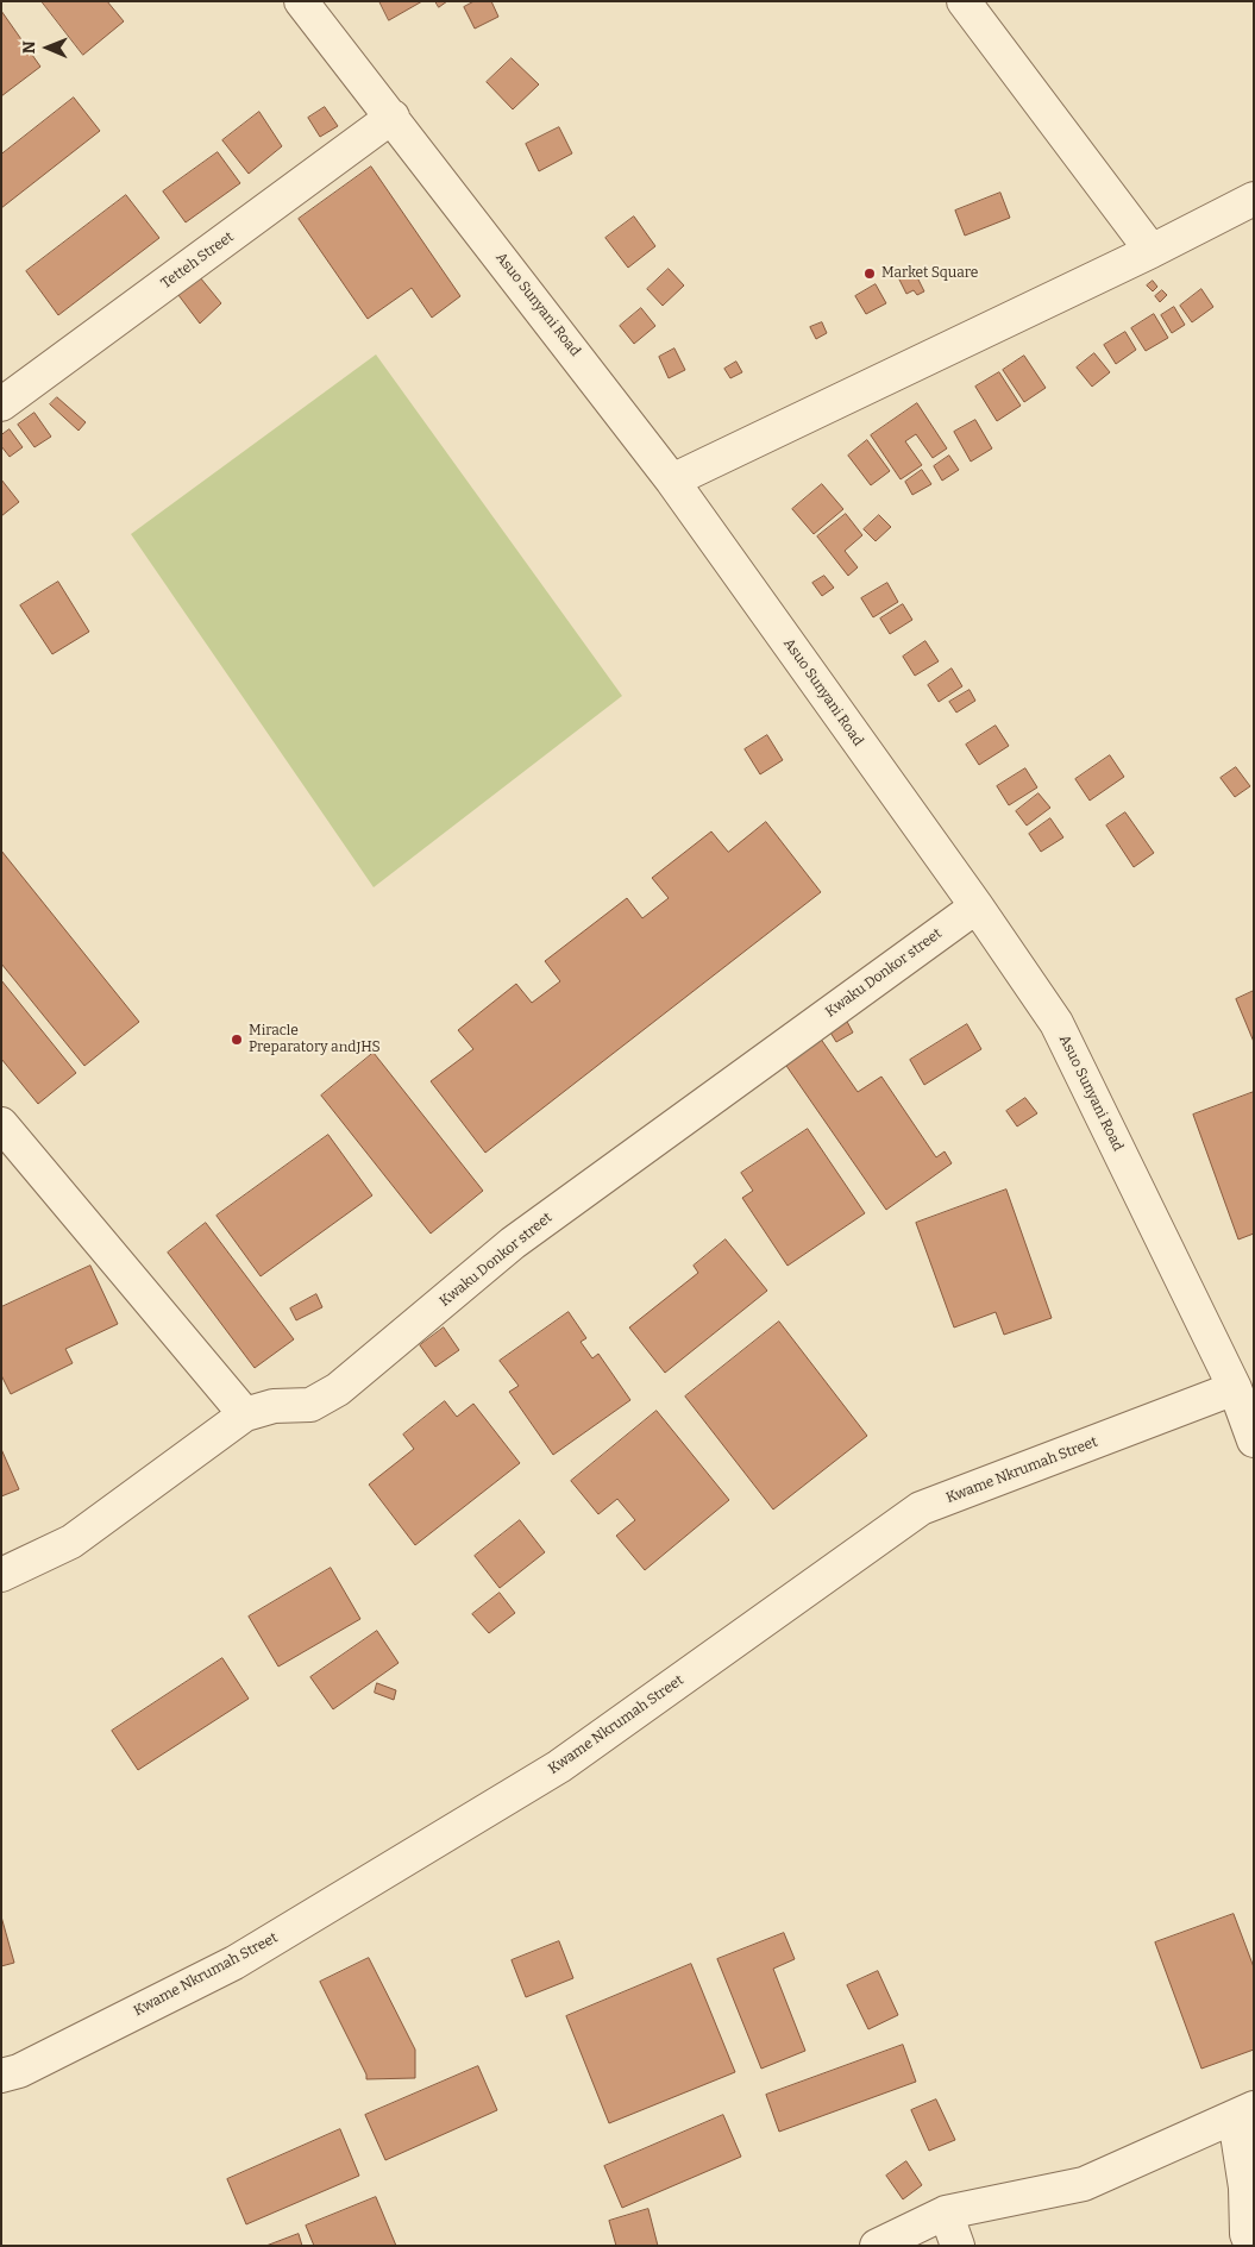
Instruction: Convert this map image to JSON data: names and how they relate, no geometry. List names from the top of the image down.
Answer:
{
  "streets": {
    "street": [
      "Tetteh Street",
      "Asuo Sunyani Road",
      "Kwaku Donkor street",
      "Kwame Nkrumah Street"
    ]
  },
  "crossings": [
    ["Tetteh Street", "Asuo Sunyani Road"],
    ["Asuo Sunyani Road", "Kwaku Donkor street"],
    ["Asuo Sunyani Road", "Kwame Nkrumah Street"]
  ],
  "places": ["Market Square", "Miracle Preparatory andJHS"],
  "north": "left"
}
